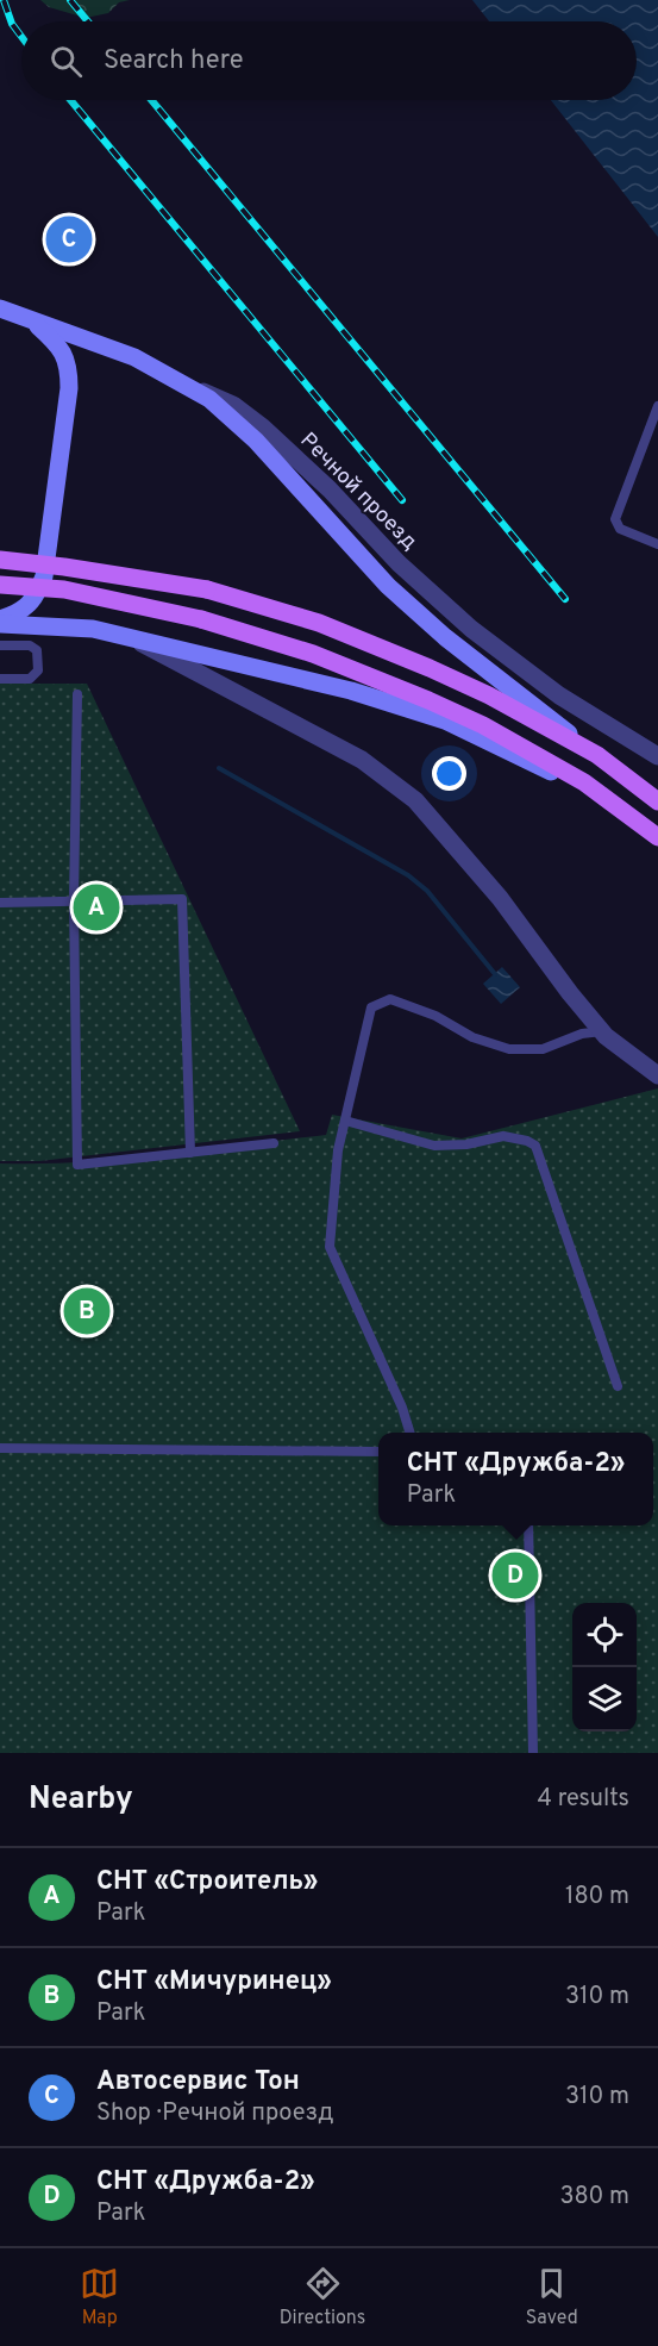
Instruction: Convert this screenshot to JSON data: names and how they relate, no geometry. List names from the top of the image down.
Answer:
{
  "streets": {
    "main road": ["Речной проезд"]
  },
  "page": {
    "search": "Search here",
    "pins": [
      "C",
      "A",
      "B",
      "D"
    ],
    "popup": ["СНТ «Дружба-2»", "Park"],
    "heading": ["Nearby", "4 results"],
    "list": [
      {
        "mark": "A",
        "name": "СНТ «Строитель»",
        "note": "Park",
        "value": "180 m"
      },
      {
        "mark": "B",
        "name": "СНТ «Мичуринец»",
        "note": "Park",
        "value": "310 m"
      },
      {
        "mark": "C",
        "name": "Автосервис Тон",
        "note": "Shop · Речной проезд",
        "value": "310 m"
      },
      {
        "mark": "D",
        "name": "СНТ «Дружба-2»",
        "note": "Park",
        "value": "380 m"
      }
    ],
    "nav": ["Map", "Directions", "Saved"]
  }
}
